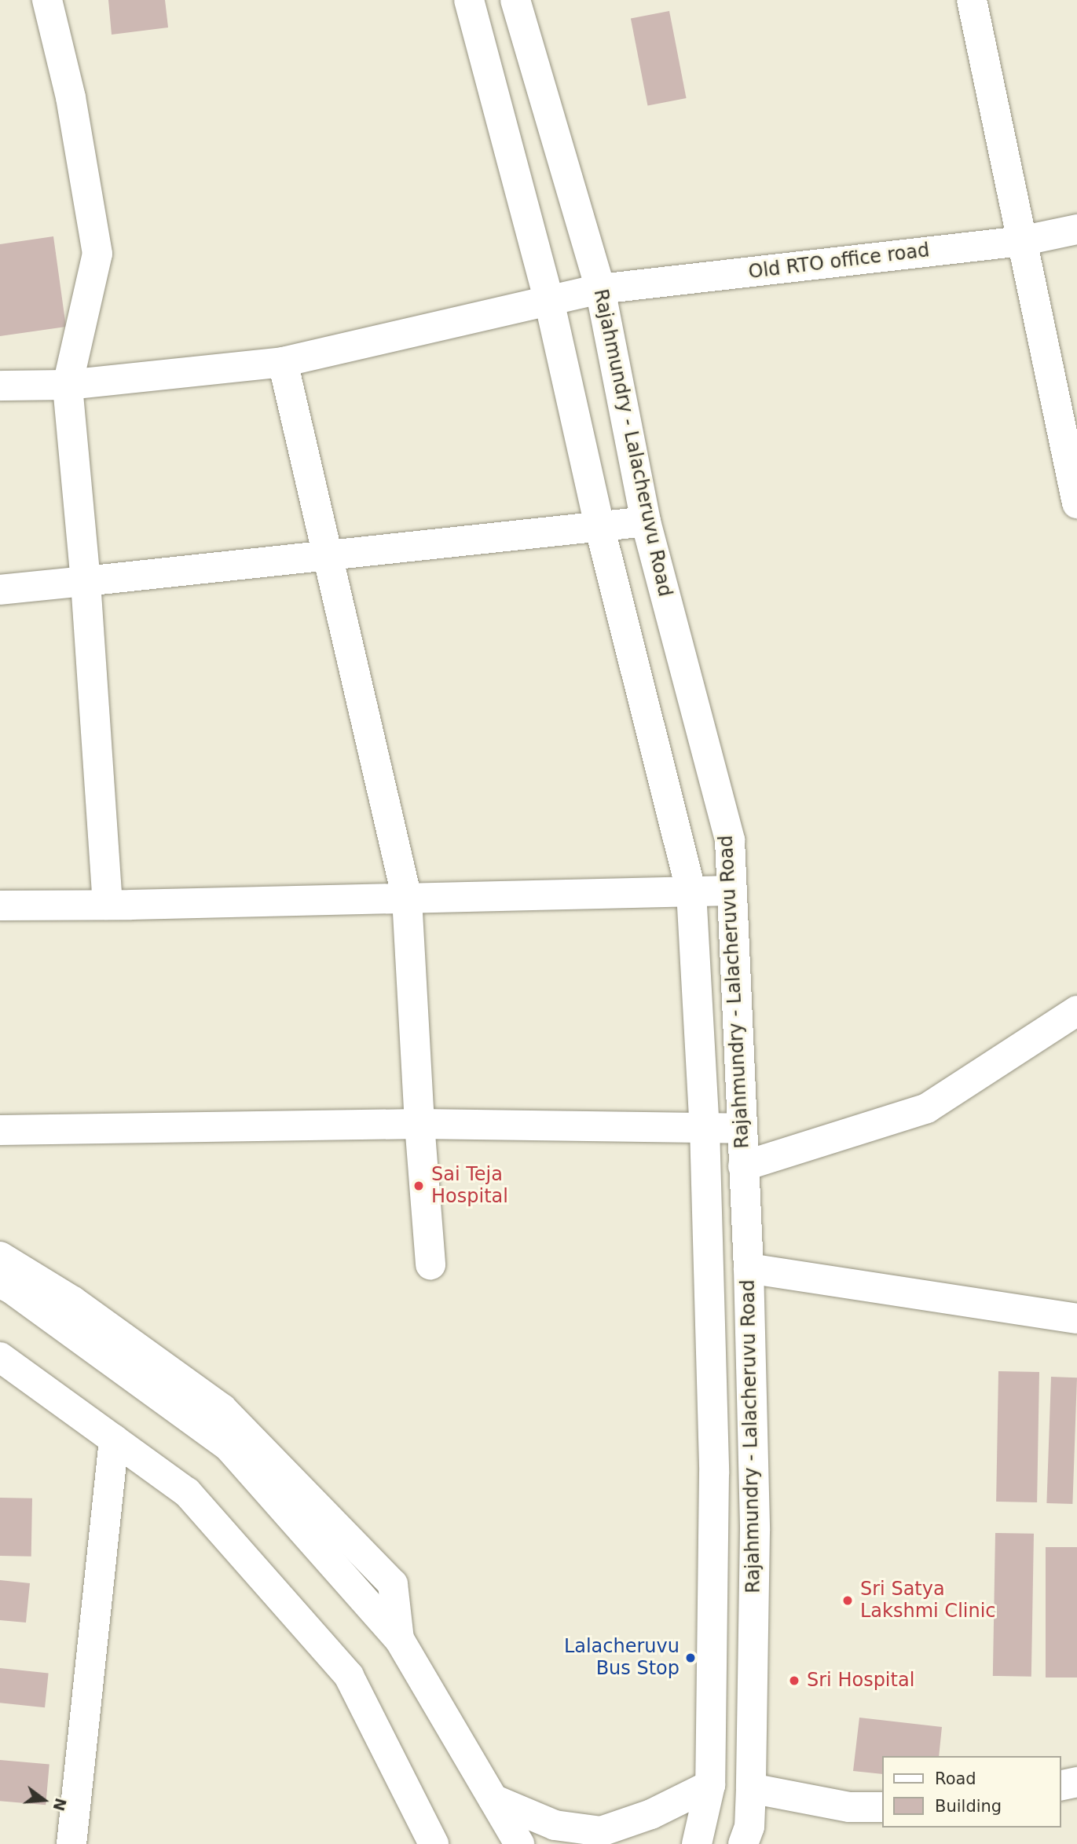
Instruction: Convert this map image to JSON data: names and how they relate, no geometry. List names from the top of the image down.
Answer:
{
  "streets": {
    "main road": ["Old RTO office road", "Rajahmundry - Lalacheruvu Road"]
  },
  "crossings": [
    ["Old RTO office road", "Rajahmundry - Lalacheruvu Road"]
  ],
  "places": [
    "Sai Teja Hospital",
    "Sri Satya Lakshmi Clinic",
    "Lalacheruvu Bus Stop",
    "Sri Hospital"
  ],
  "legend": ["Road", "Building"],
  "north": "right"
}
